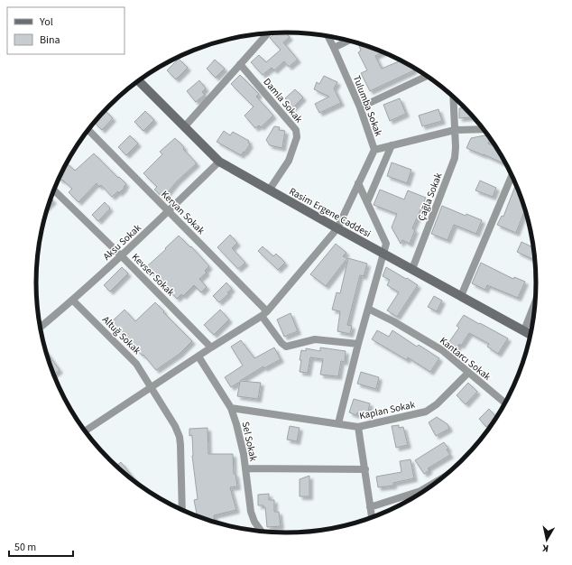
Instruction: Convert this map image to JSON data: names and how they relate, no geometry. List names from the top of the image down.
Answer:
{
  "streets": {
    "main road": ["Rasim Ergene Caddesi"],
    "street": [
      "Damla Sokak",
      "Tulumba Sokak",
      "Çağla Sokak",
      "Kervan Sokak",
      "Aksu Sokak",
      "Kevser Sokak",
      "Altuğ Sokak",
      "Kantarcı Sokak",
      "Kaplan Sokak",
      "Sel Sokak"
    ]
  },
  "crossings": [
    ["Damla Sokak", "Rasim Ergene Caddesi"],
    ["Tulumba Sokak", "Kervan Sokak"],
    ["Tulumba Sokak", "Rasim Ergene Caddesi"],
    ["Tulumba Sokak", "Kevser Sokak"],
    ["Tulumba Sokak", "Altuğ Sokak"],
    ["Tulumba Sokak", "Sel Sokak"],
    ["Çağla Sokak", "Rasim Ergene Caddesi"],
    ["Kervan Sokak", "Aksu Sokak"],
    ["Rasim Ergene Caddesi", "Aksu Sokak"],
    ["Aksu Sokak", "Kevser Sokak"],
    ["Aksu Sokak", "Altuğ Sokak"],
    ["Kantarcı Sokak", "Kaplan Sokak"],
    ["Kaplan Sokak", "Sel Sokak"]
  ],
  "legend": ["Yol", "Bina"],
  "scale_bar": "50 m",
  "north": "bottom"
}
